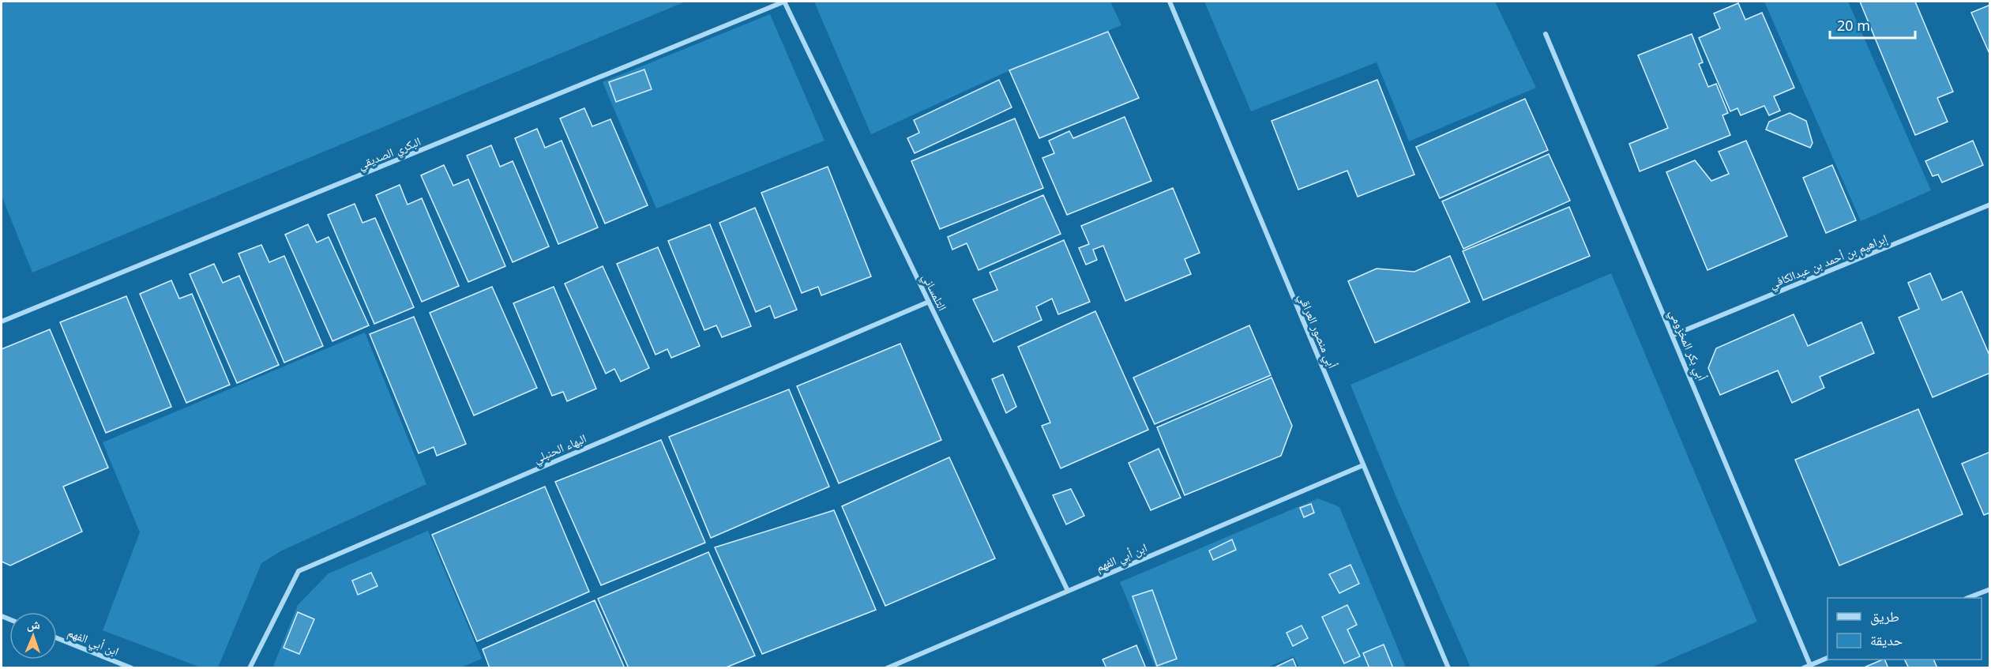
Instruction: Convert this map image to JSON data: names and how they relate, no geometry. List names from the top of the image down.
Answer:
{
  "streets": {
    "street": [
      "البكري الصديقي",
      "إبراهيم بن أحمد بن عبدالكافي",
      "التلمساني",
      "أبي منصور العراقي",
      "أبي بكر المخزومي",
      "البهاء الحنبلي",
      "ابن أبي الفهم"
    ]
  },
  "crossings": [
    ["البكري الصديقي", "التلمساني"],
    ["إبراهيم بن أحمد بن عبدالكافي", "أبي بكر المخزومي"],
    ["التلمساني", "البهاء الحنبلي"],
    ["التلمساني", "ابن أبي الفهم"],
    ["أبي منصور العراقي", "ابن أبي الفهم"]
  ],
  "legend": ["طريق", "حديقة"],
  "scale_bar": "20 m",
  "north": "top"
}
